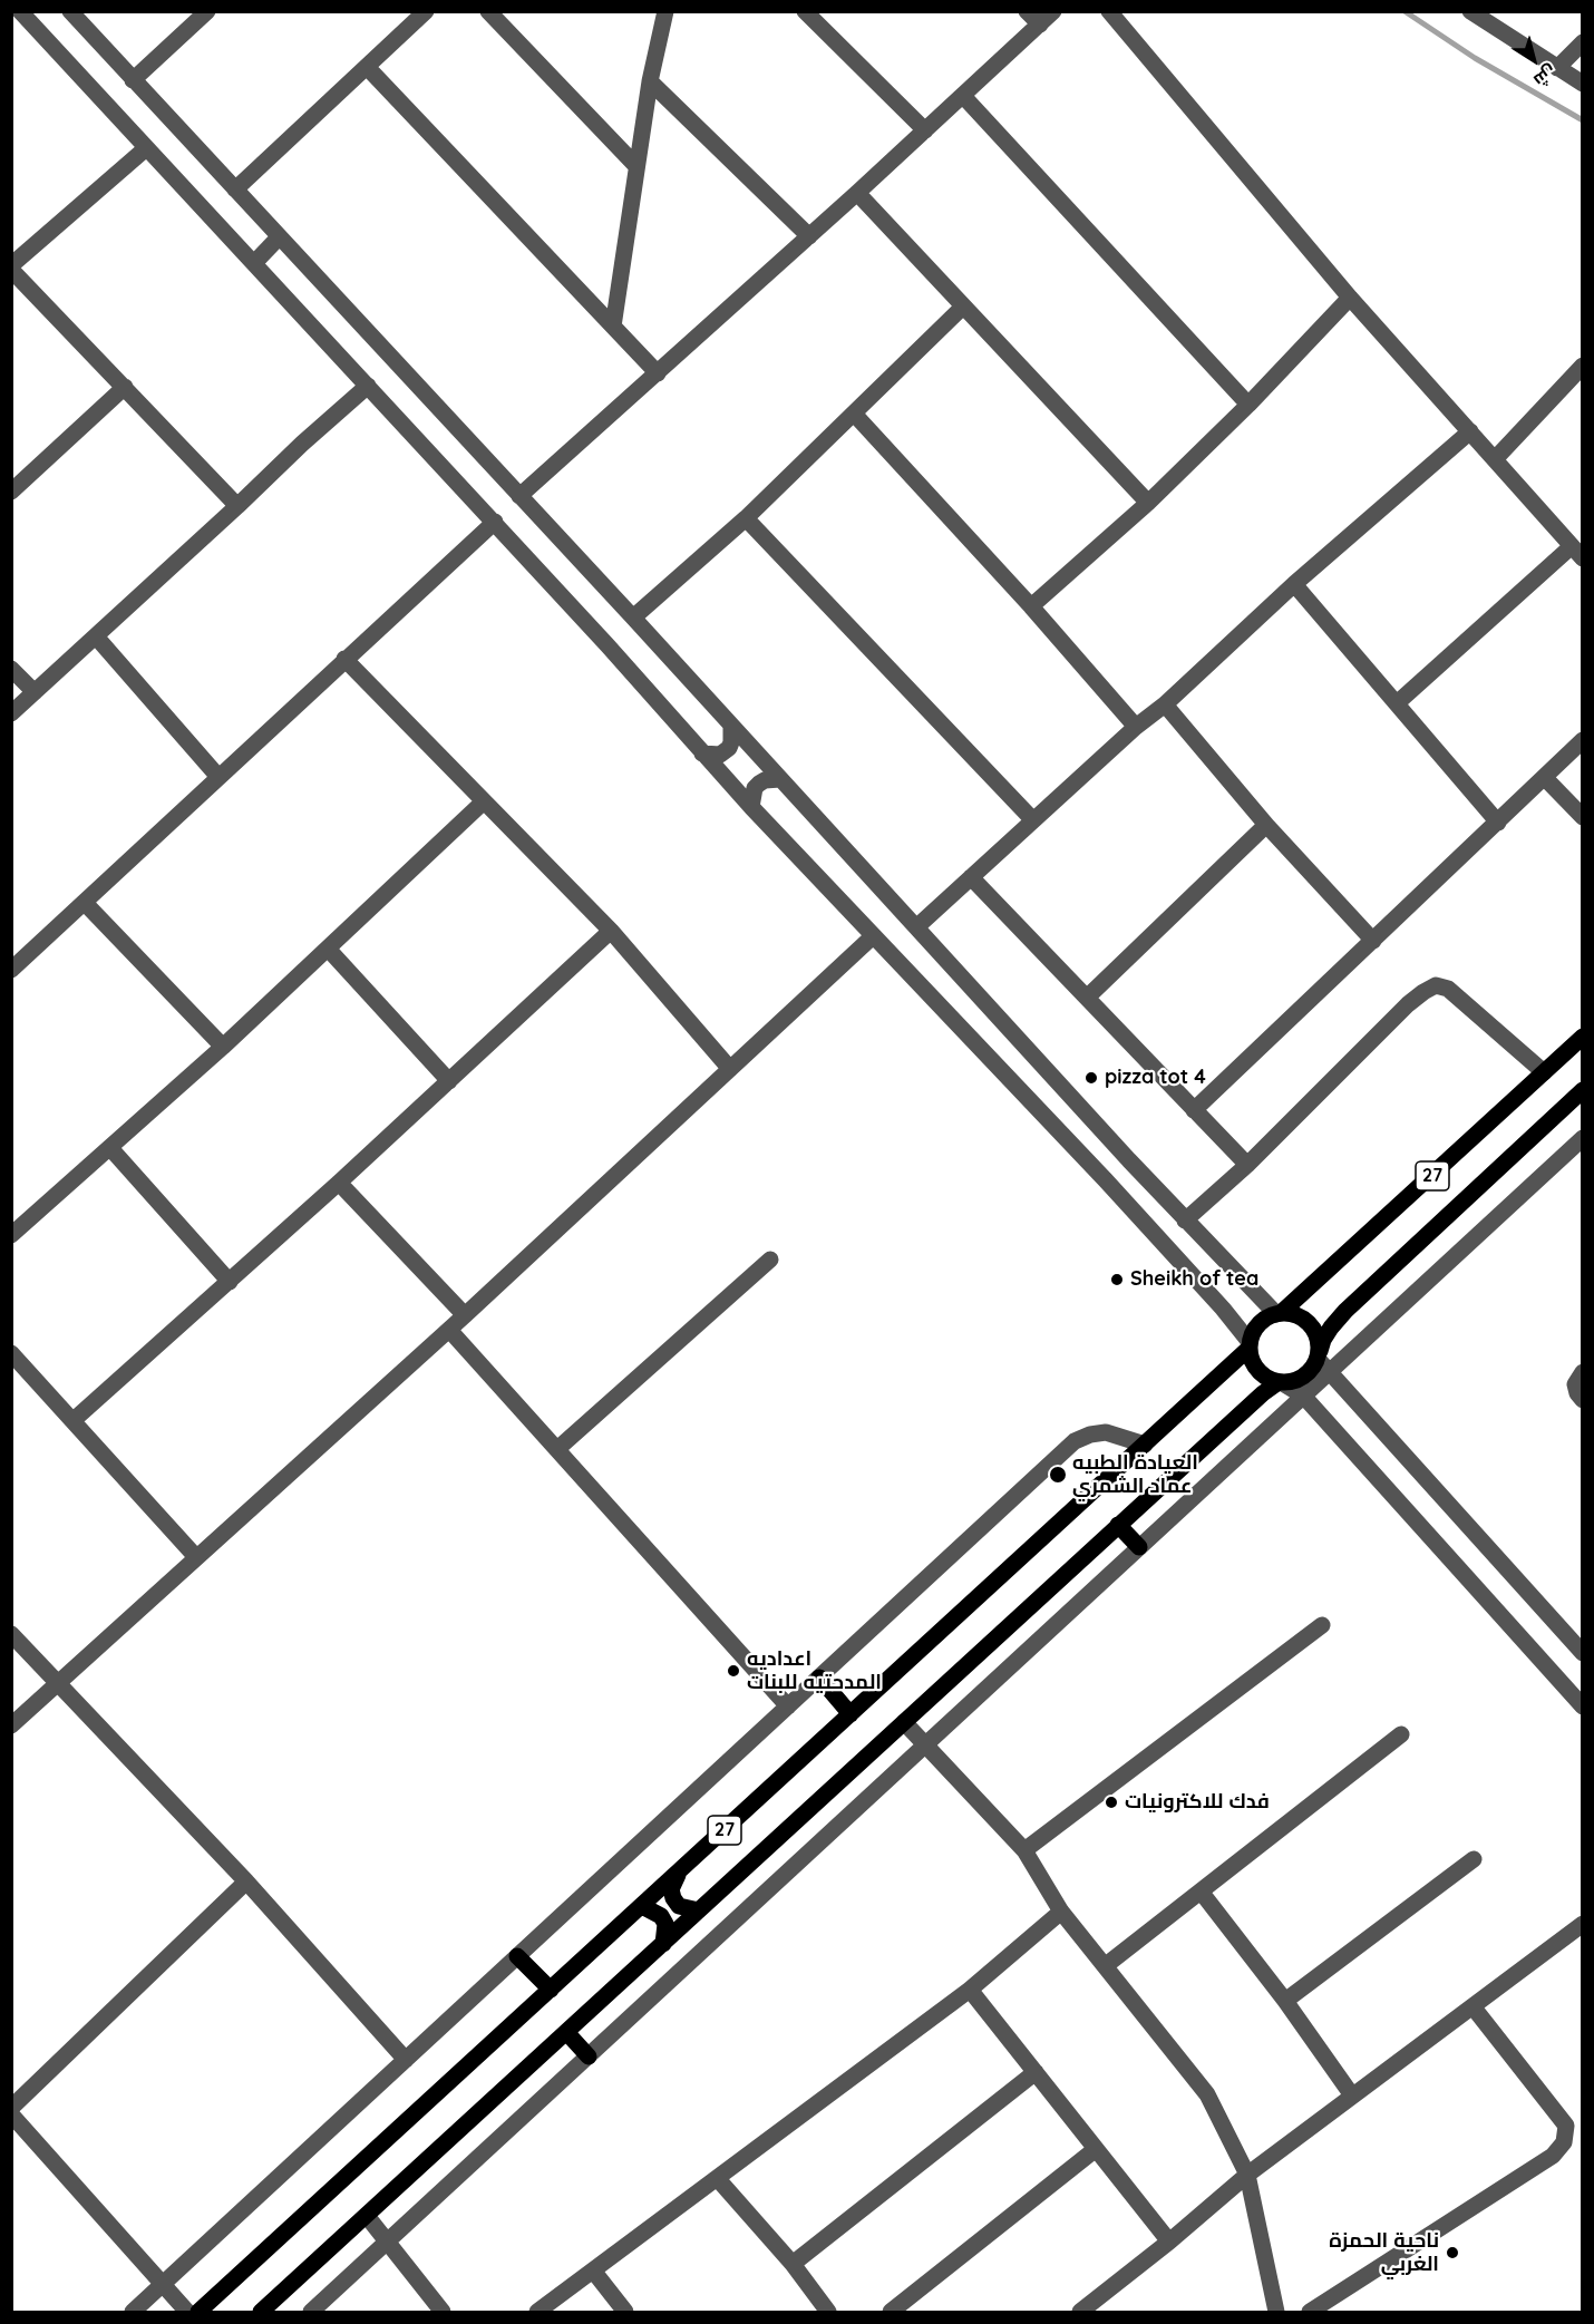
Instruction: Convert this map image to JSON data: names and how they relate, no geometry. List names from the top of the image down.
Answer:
{
  "streets": {
    "main road": ["27"]
  },
  "places": [
    "pizza tot 4",
    "Sheikh of tea",
    "العيادة الطبيه عماد الشمري",
    "اعداديه المدحتيه للبنات",
    "فدك للاكترونيات",
    "ناحية الحمزة الغربي"
  ],
  "north": "bottom right"
}
